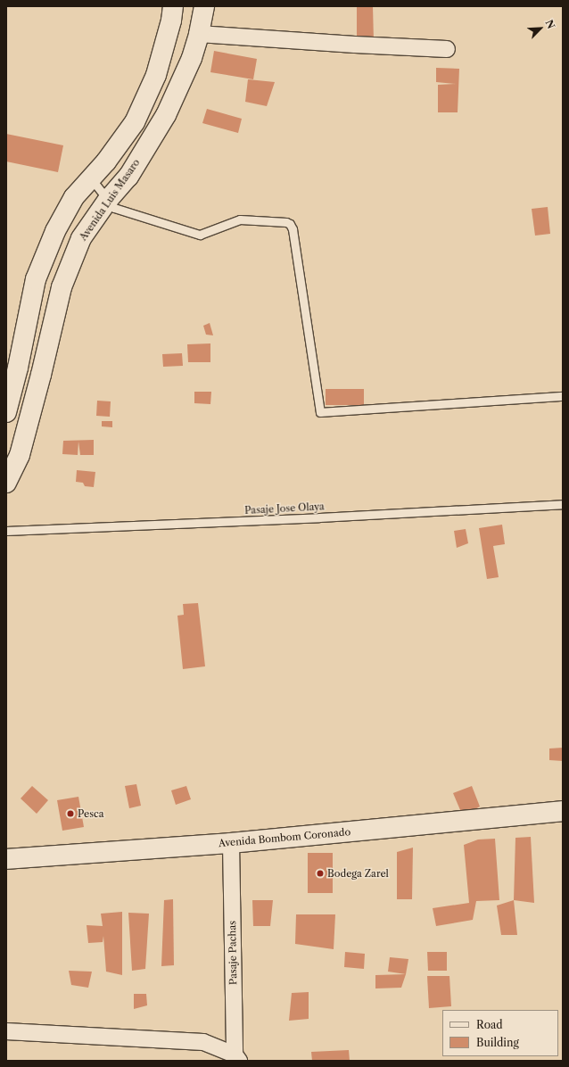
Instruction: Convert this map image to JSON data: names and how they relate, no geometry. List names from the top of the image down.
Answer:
{
  "streets": {
    "main road": ["Avenida Luis Masaro", "Avenida Bombom Coronado"],
    "street": ["Pasaje Pachas"],
    "lane": ["Pasaje Jose Olaya"]
  },
  "crossings": [
    ["Avenida Bombom Coronado", "Pasaje Pachas"]
  ],
  "places": ["Pesca", "Bodega Zarel"],
  "legend": ["Road", "Building"],
  "north": "top right"
}
